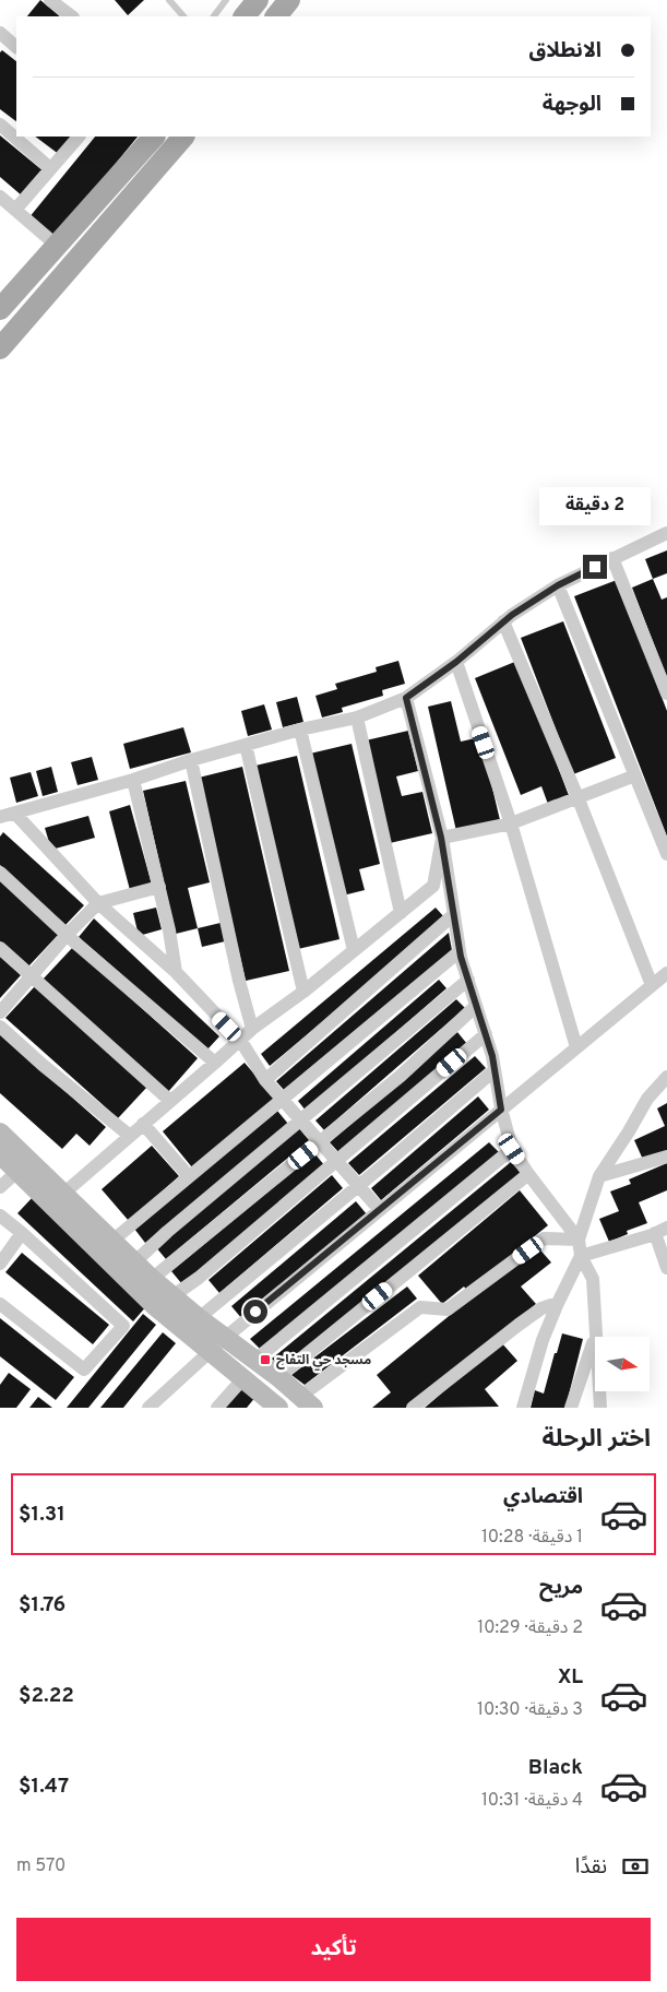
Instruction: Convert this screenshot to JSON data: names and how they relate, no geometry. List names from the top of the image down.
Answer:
{
  "places": {
    "transit": ["مسجد حي التفاح"]
  },
  "north": "right",
  "page": {
    "banner": ["الانطلاق", "الوجهة"],
    "bubble": "2 دقيقة",
    "heading": "اختر الرحلة",
    "list": [
      {
        "name": "اقتصادي",
        "note": "1 دقيقة · 10:28",
        "value": "$1.31"
      },
      {
        "name": "مريح",
        "note": "2 دقيقة · 10:29",
        "value": "$1.76"
      },
      {
        "name": "XL",
        "note": "3 دقيقة · 10:30",
        "value": "$2.22"
      },
      {
        "name": "Black",
        "note": "4 دقيقة · 10:31",
        "value": "$1.47"
      }
    ],
    "pay": ["نقدًا", "570 m"],
    "buttons": "تأكيد"
  }
}
